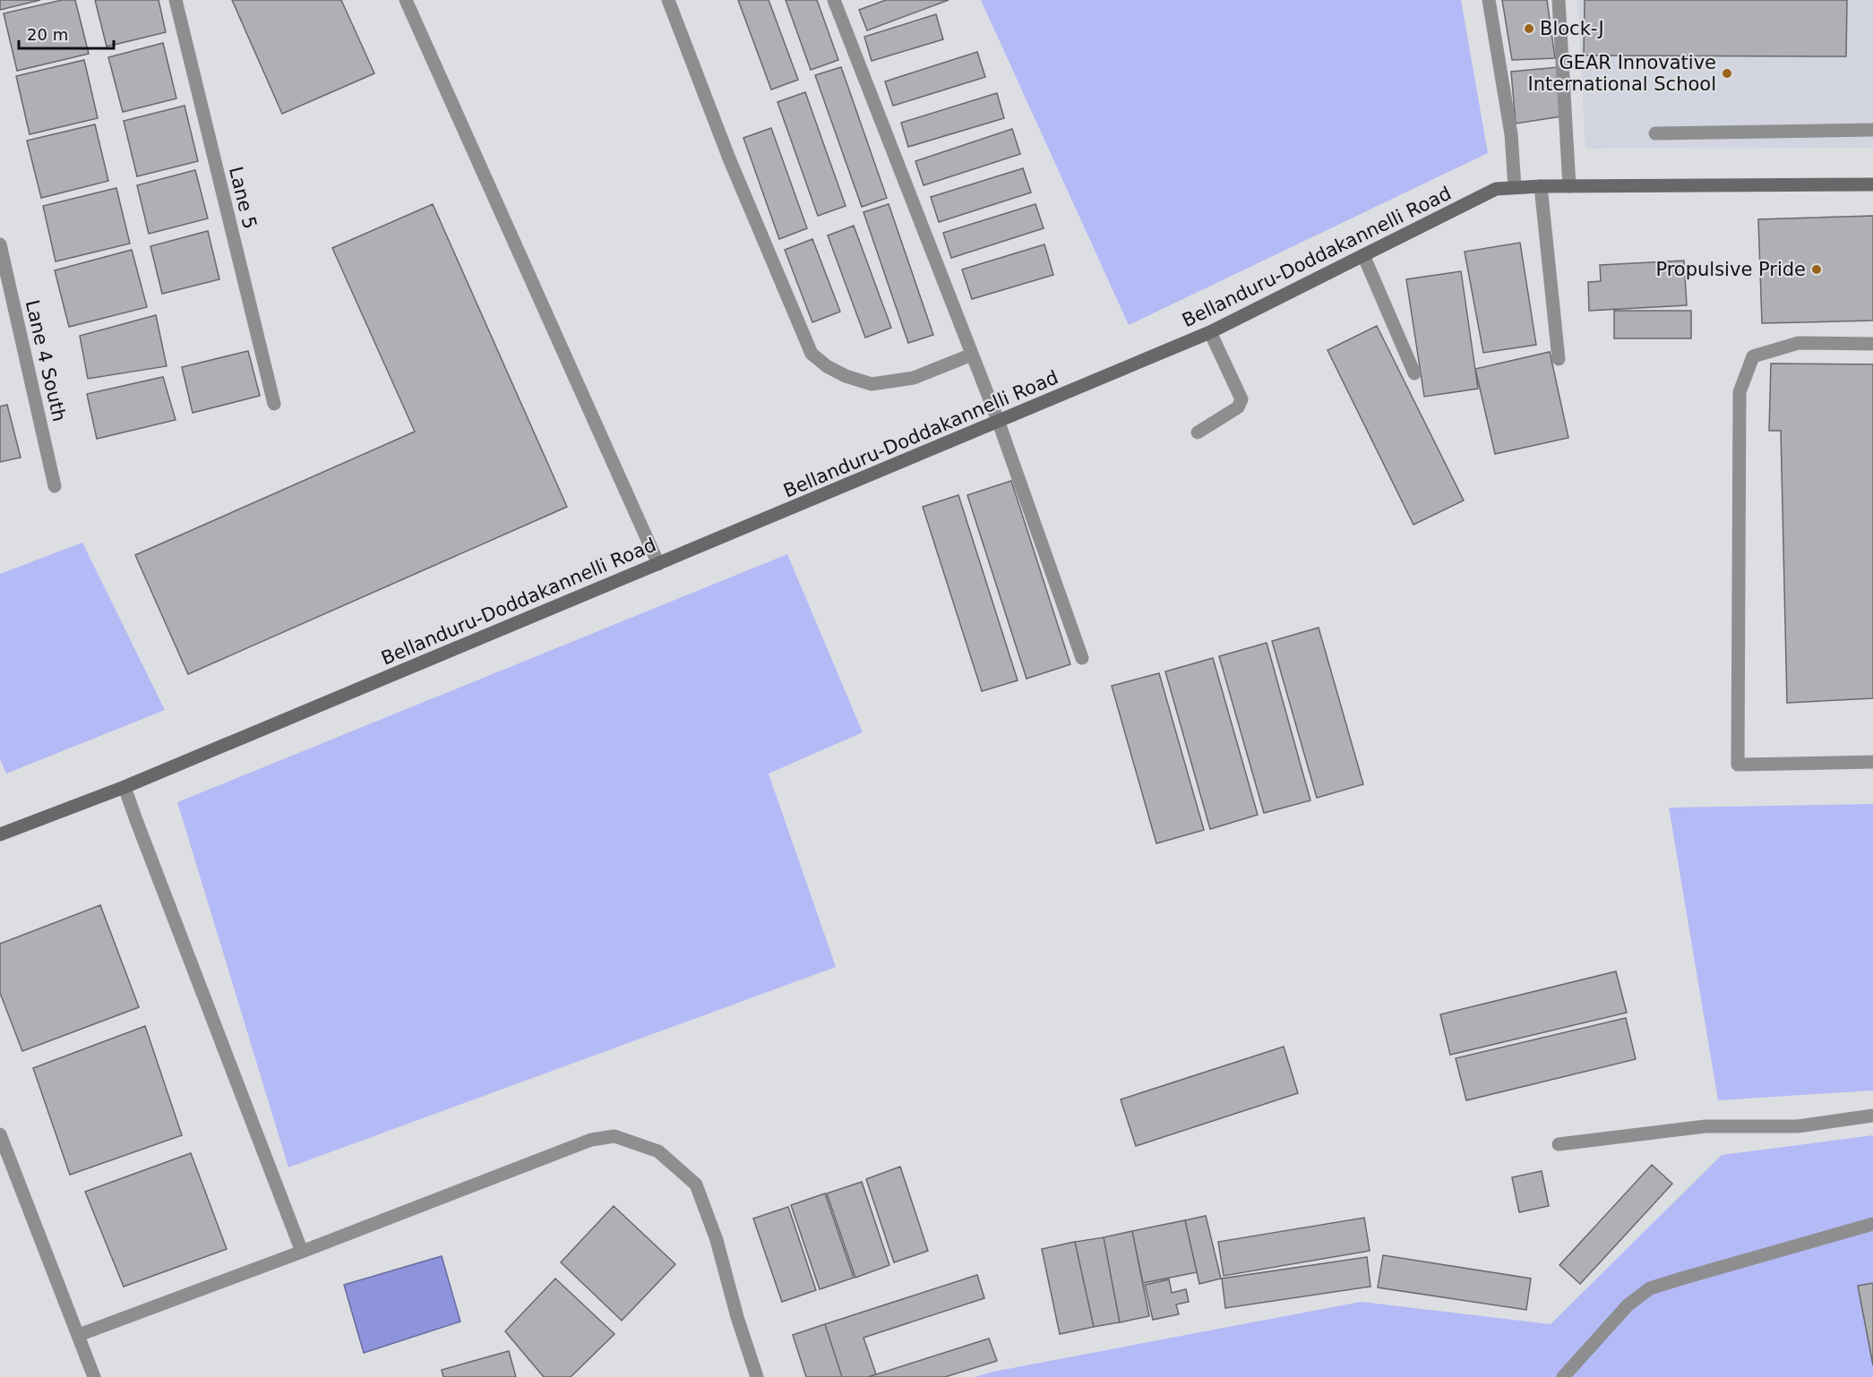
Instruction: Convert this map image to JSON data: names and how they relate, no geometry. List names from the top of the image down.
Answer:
{
  "streets": {
    "street": ["Lane 5", "Bellanduru-Doddakannelli Road", "Lane 4 South"]
  },
  "places": ["Block-J", "GEAR Innovative International School", "Propulsive Pride"],
  "scale_bar": "20 m"
}
